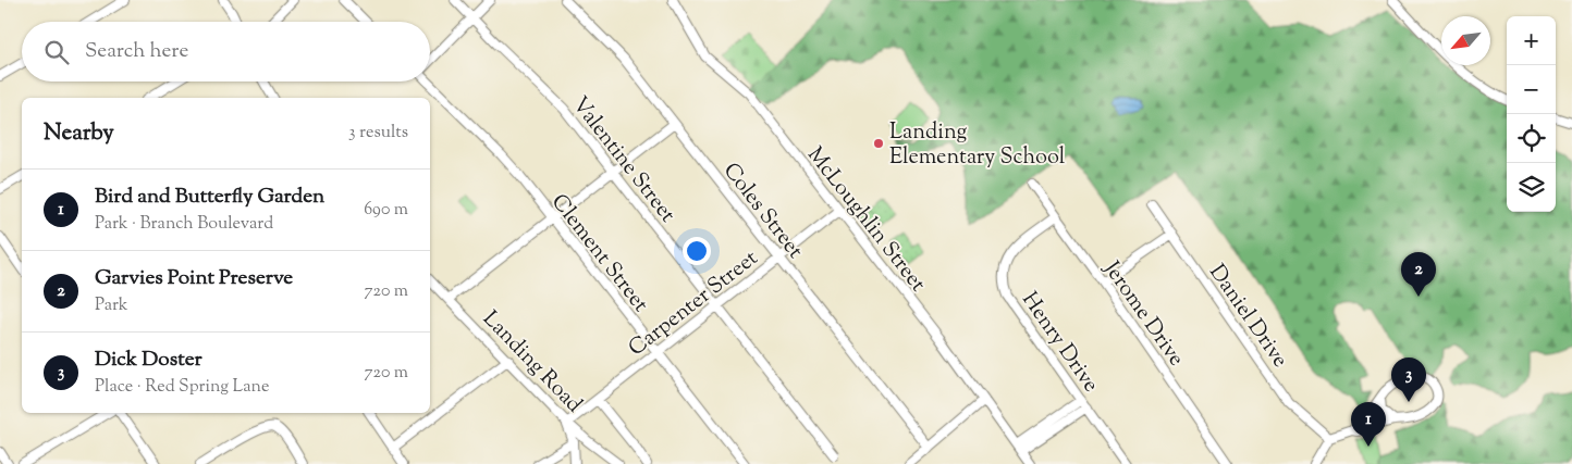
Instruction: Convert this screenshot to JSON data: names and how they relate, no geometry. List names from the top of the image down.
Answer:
{
  "streets": {
    "street": [
      "Valentine Street",
      "Coles Street",
      "McLoughlin Street",
      "Clement Street",
      "Carpenter Street",
      "Jerome Drive",
      "Daniel Drive",
      "Henry Drive",
      "Landing Road"
    ]
  },
  "crossings": [
    ["Valentine Street", "Carpenter Street"],
    ["Coles Street", "Carpenter Street"],
    ["McLoughlin Street", "Carpenter Street"],
    ["Clement Street", "Carpenter Street"],
    ["Carpenter Street", "Landing Road"],
    ["Jerome Drive", "Henry Drive"]
  ],
  "places": ["Landing Elementary School"],
  "north": "bottom left",
  "page": {
    "map_buttons": ["+", "−"],
    "search": "Search here",
    "heading": ["Nearby", "3 results"],
    "list": [
      {
        "mark": "1",
        "name": "Bird and Butterfly Garden",
        "note": "Park · Branch Boulevard",
        "value": "690 m"
      },
      {
        "mark": "2",
        "name": "Garvies Point Preserve",
        "note": "Park",
        "value": "720 m"
      },
      {
        "mark": "3",
        "name": "Dick Doster",
        "note": "Place · Red Spring Lane",
        "value": "720 m"
      }
    ],
    "pins": ["2", "3", "1"]
  }
}
